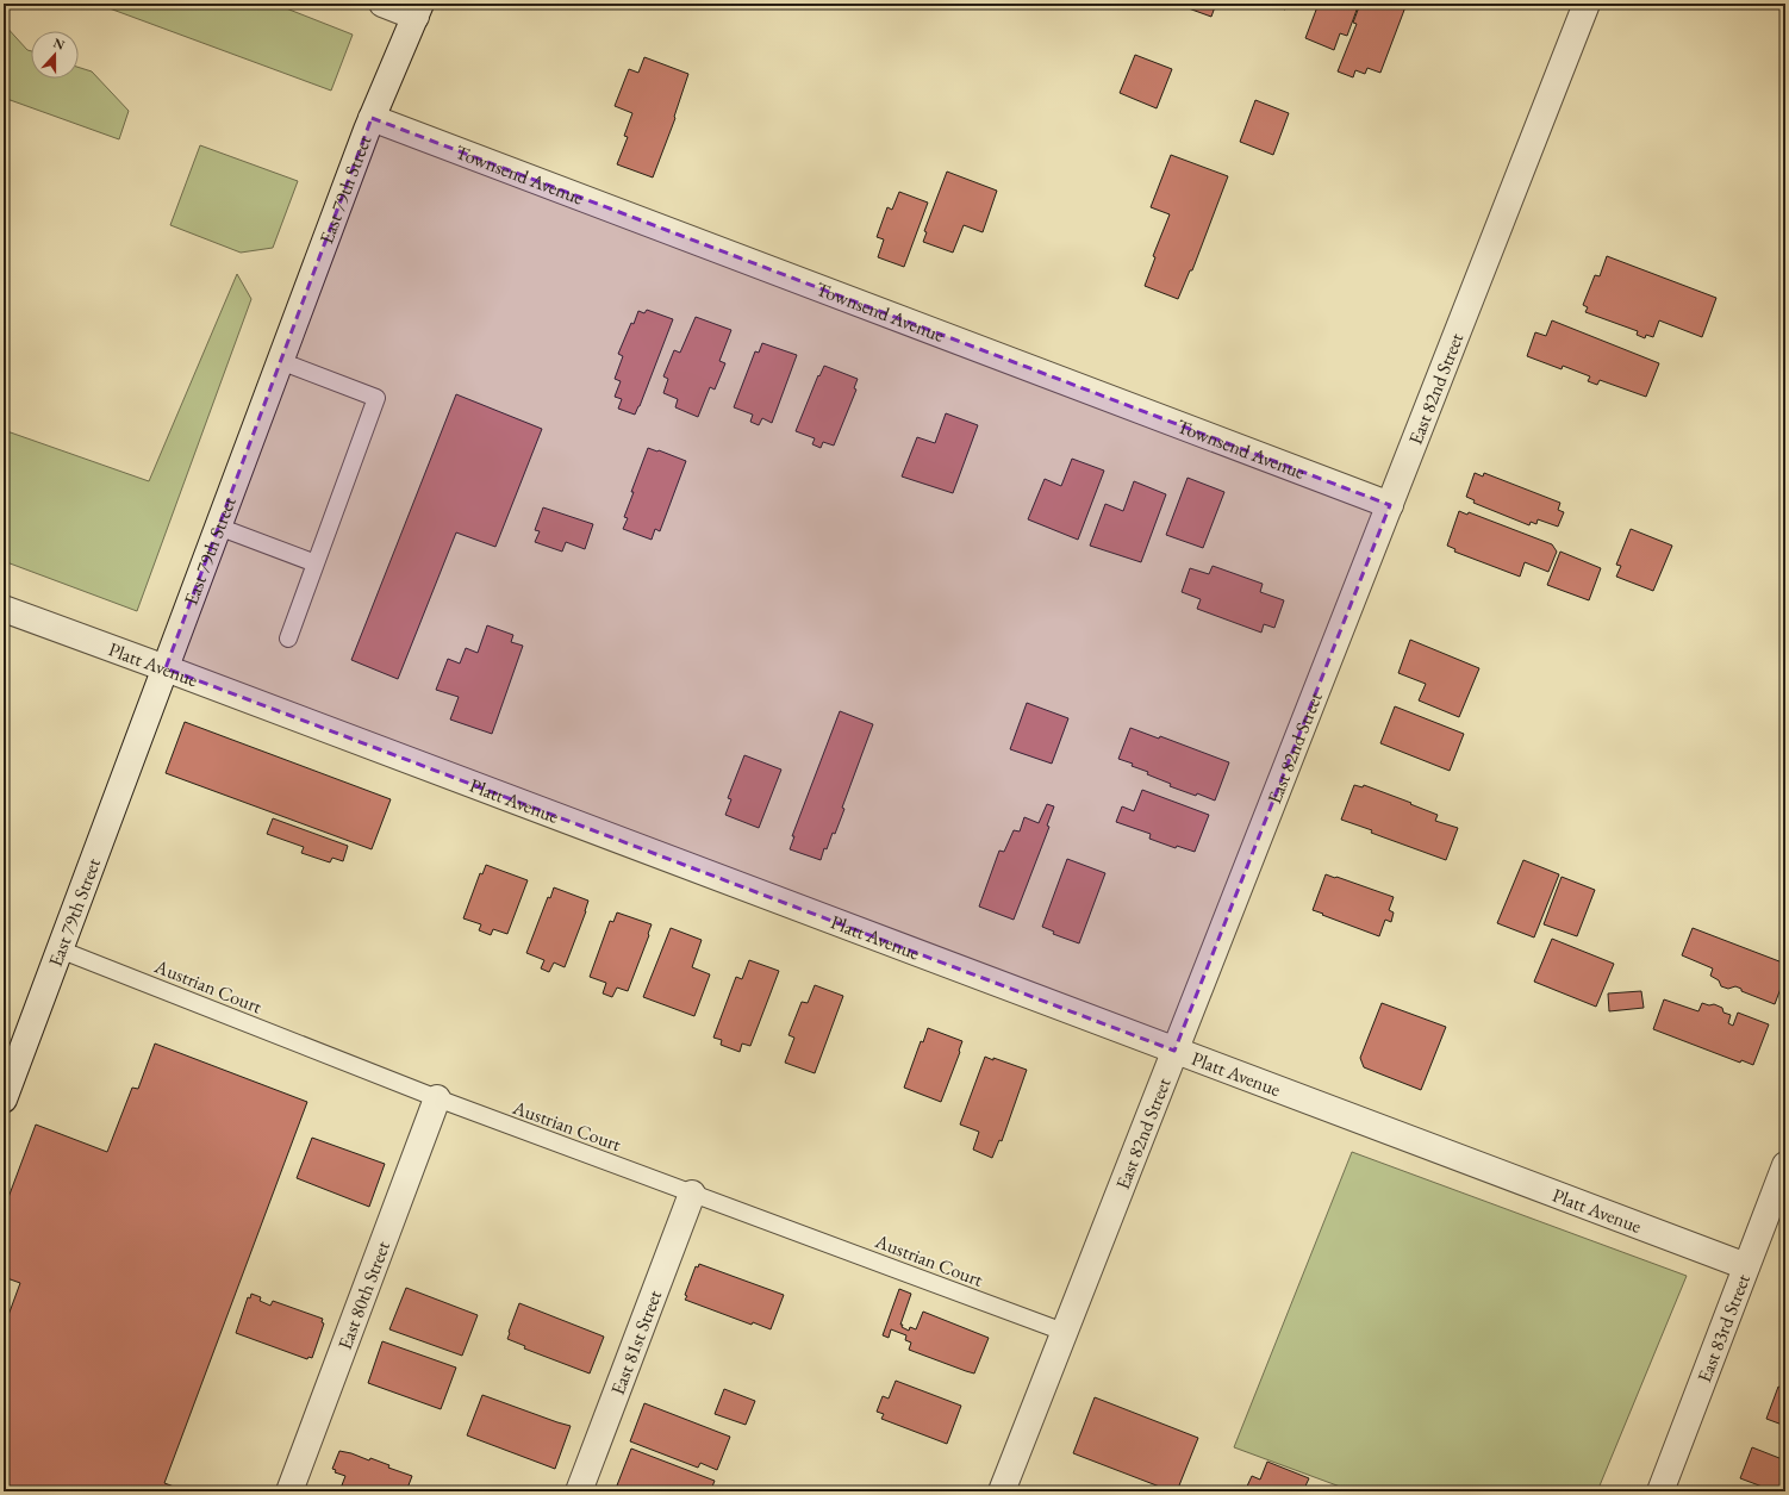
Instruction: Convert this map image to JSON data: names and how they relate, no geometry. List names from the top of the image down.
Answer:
{
  "streets": {
    "street": [
      "Townsend Avenue",
      "East 79th Street",
      "East 82nd Street",
      "Platt Avenue",
      "East 80th Street",
      "East 83rd Street",
      "East 81st Street"
    ],
    "lane": ["Austrian Court"]
  },
  "crossings": [
    ["Townsend Avenue", "East 79th Street"],
    ["Townsend Avenue", "East 82nd Street"],
    ["East 79th Street", "Platt Avenue"],
    ["East 79th Street", "Austrian Court"],
    ["East 82nd Street", "Platt Avenue"],
    ["East 82nd Street", "Austrian Court"],
    ["Platt Avenue", "East 83rd Street"],
    ["Austrian Court", "East 80th Street"],
    ["Austrian Court", "East 81st Street"]
  ],
  "north": "top"
}
